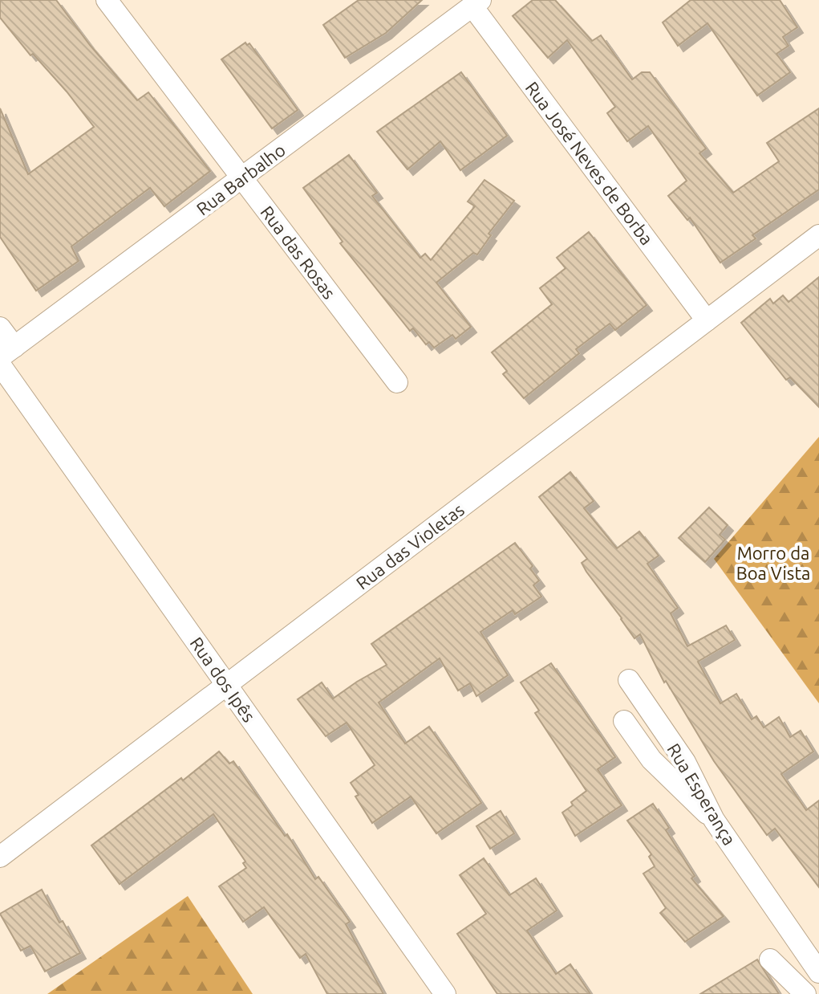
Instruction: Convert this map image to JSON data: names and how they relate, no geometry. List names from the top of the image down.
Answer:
{
  "streets": {
    "street": [
      "Rua José Neves de Borba",
      "Rua Barbalho",
      "Rua das Rosas",
      "Rua das Violetas",
      "Rua dos Ipês",
      "Rua Esperança"
    ]
  },
  "crossings": [
    ["Rua José Neves de Borba", "Rua Barbalho"],
    ["Rua José Neves de Borba", "Rua das Violetas"],
    ["Rua Barbalho", "Rua das Rosas"],
    ["Rua das Violetas", "Rua dos Ipês"]
  ],
  "parks": ["Morro da Boa Vista"]
}
